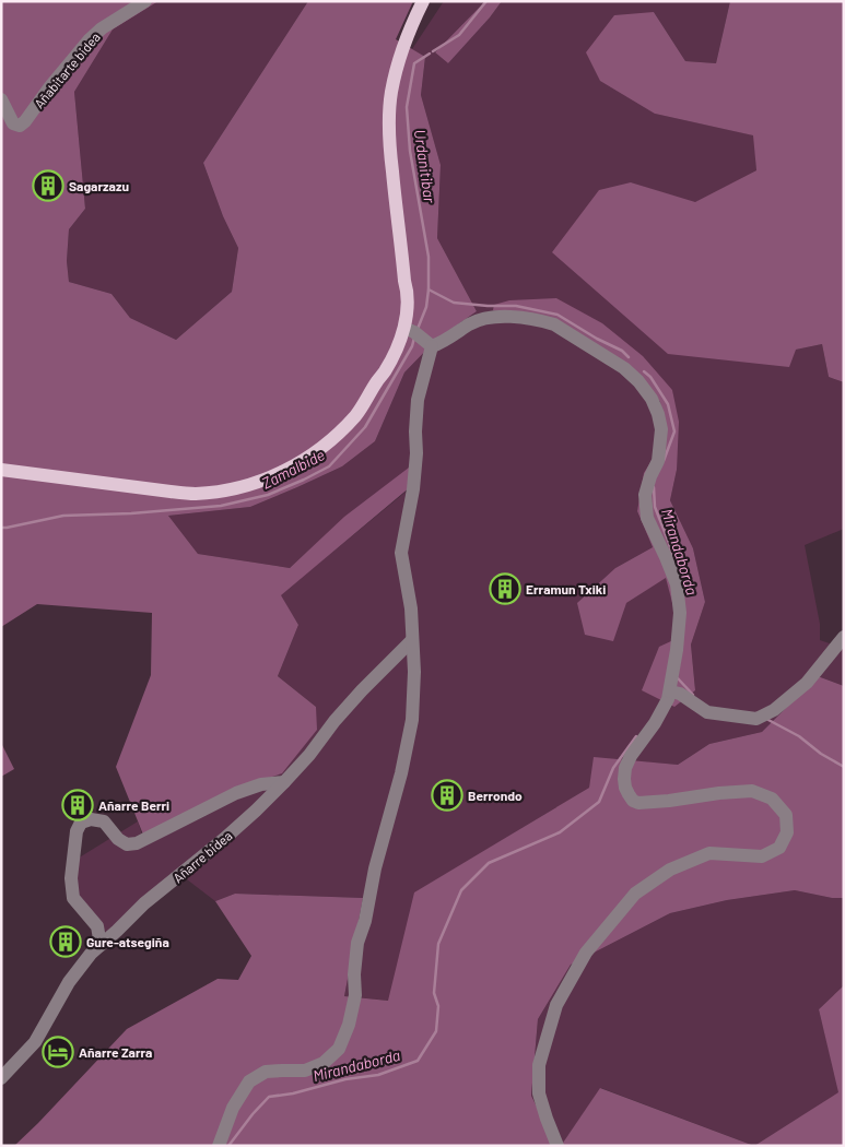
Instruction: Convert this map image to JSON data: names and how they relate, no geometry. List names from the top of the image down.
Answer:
{
  "streets": {
    "street": ["Añabitarte bidea", "Añarre bidea"]
  },
  "water": ["Urdanitibar", "Zamalbide", "Mirandaborda"],
  "places": {
    "building": [
      "Sagarzazu",
      "Erramun Txiki",
      "Berrondo",
      "Añarre Berri",
      "Gure-atsegiña"
    ],
    "hotel": ["Añarre Zarra"]
  }
}
